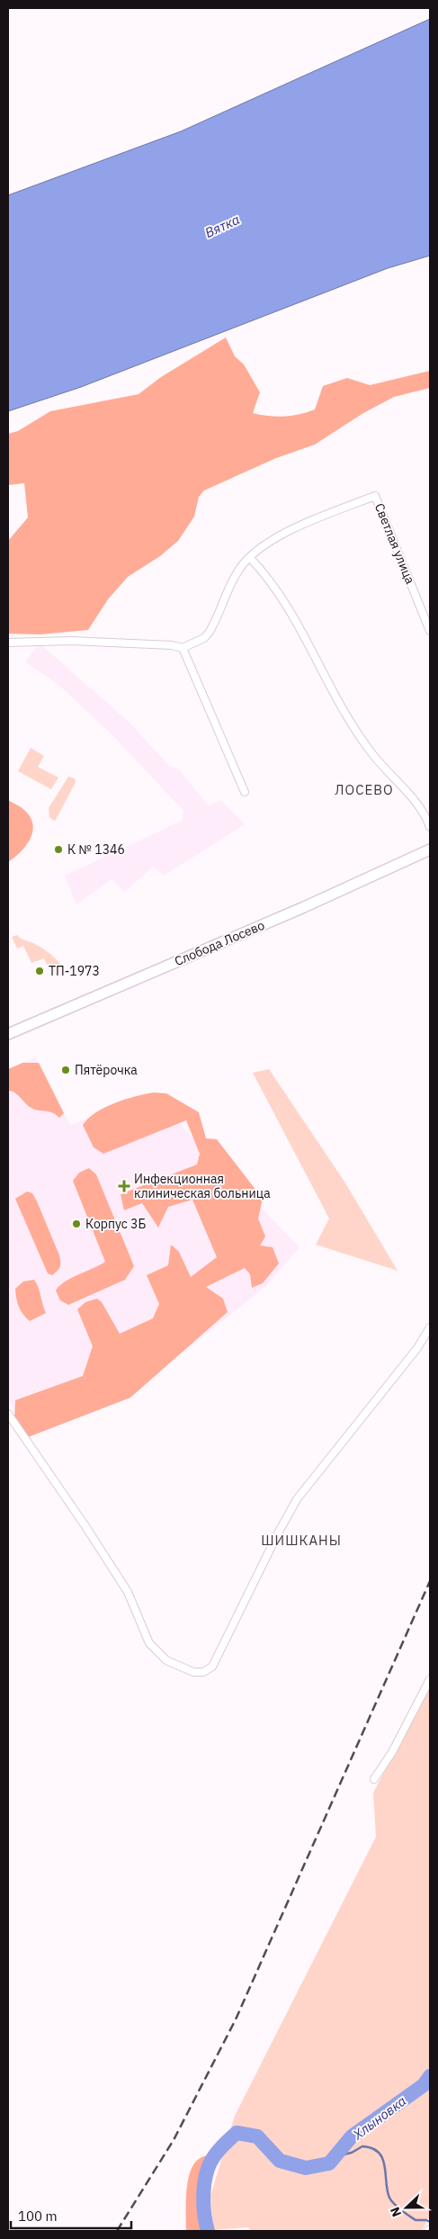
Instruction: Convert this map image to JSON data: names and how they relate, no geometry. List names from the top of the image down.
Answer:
{
  "streets": {
    "main road": ["Слобода Лосево"],
    "street": ["Светлая улица"]
  },
  "districts": ["ЛОСЕВО", "ШИШКАНЫ"],
  "water": ["Вятка", "Хлыновка"],
  "places": {
    "other": [
      "К № 1346",
      "ТП-1973",
      "Пятёрочка",
      "Корпус 3Б"
    ],
    "health": ["Инфекционная клиническая больница"]
  },
  "scale_bar": "100 m",
  "north": "left"
}
